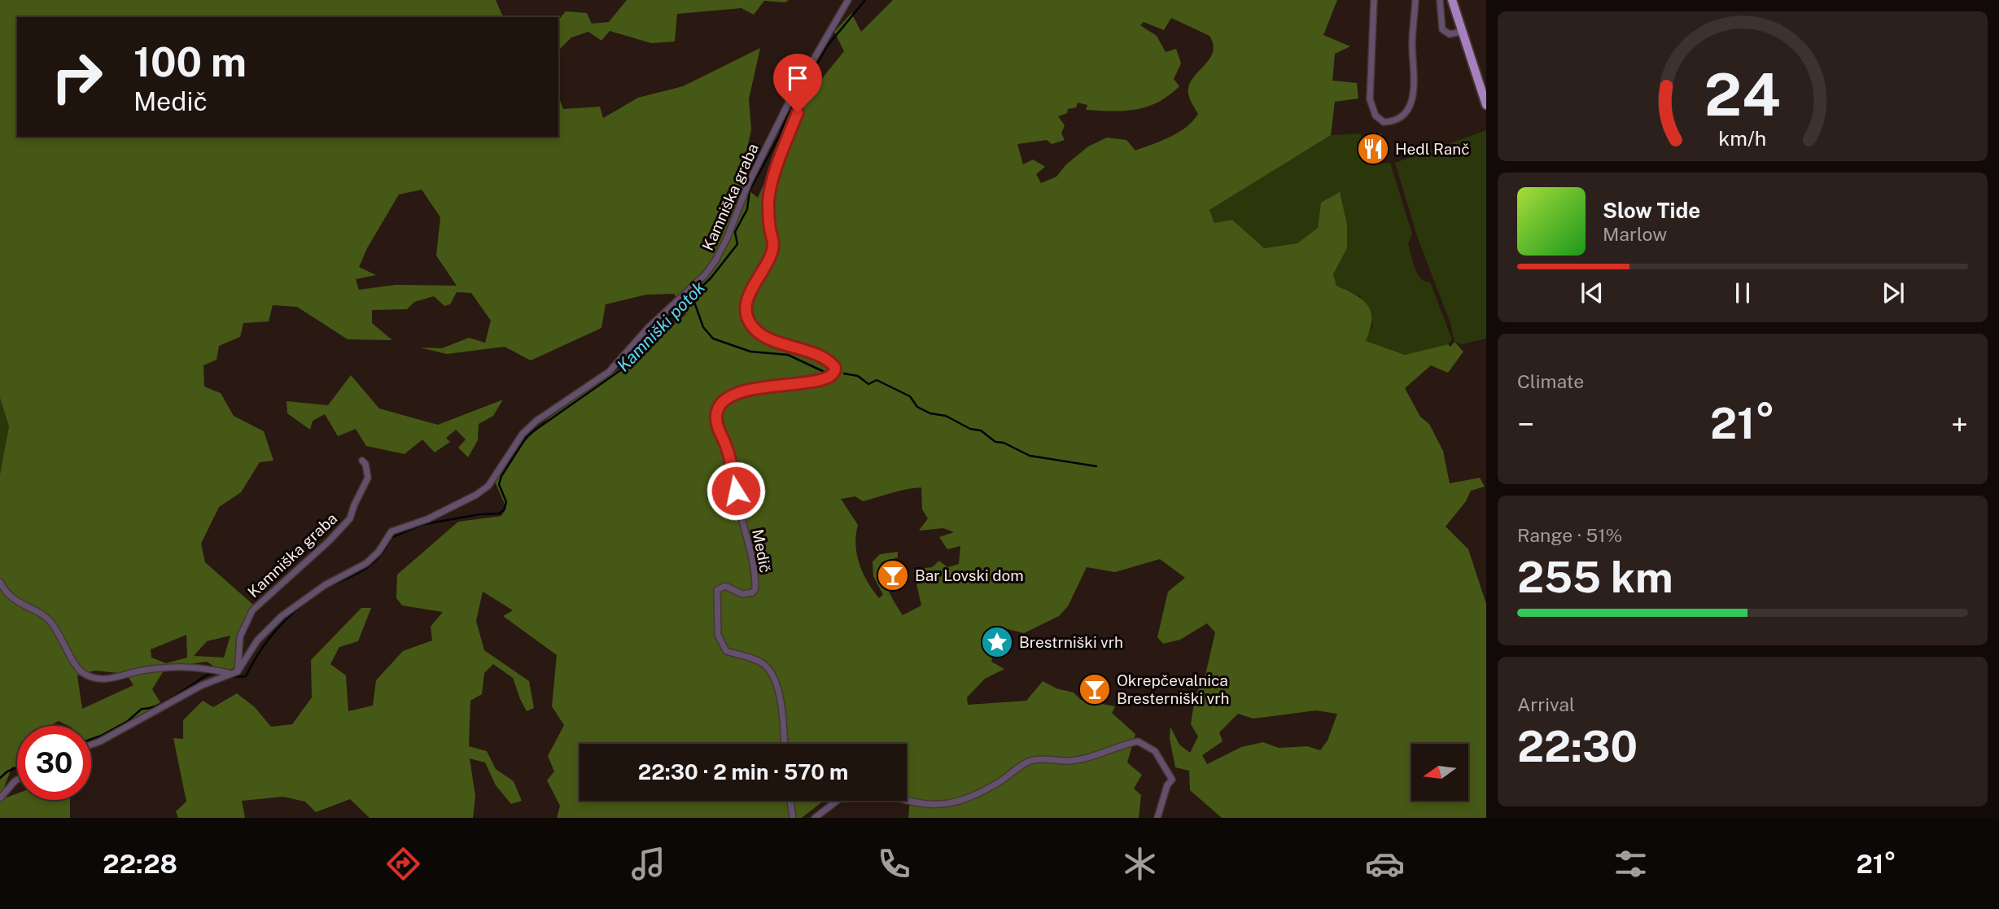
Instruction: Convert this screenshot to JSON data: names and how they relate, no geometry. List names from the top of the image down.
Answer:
{
  "streets": {
    "street": ["Kamniška graba", "Medič"]
  },
  "crossings": [
    ["Kamniška graba", "Medič"]
  ],
  "water": ["Kamniški potok"],
  "places": {
    "restaurant": ["Hedl Ranč"],
    "bar": ["Bar Lovski dom", "Okrepčevalnica Bresterniški vrh"],
    "place": ["Brestrniški vrh"]
  },
  "north": "left",
  "page": {
    "turn": ["100 m", "Medič"],
    "song": ["Slow Tide", "Marlow"],
    "tile": [
      "Climate",
      ["Range · 51%", "255 km"],
      ["Arrival", "22:30"]
    ],
    "heat": ["−", "21°", "+"],
    "limit": "30",
    "trip": "22:30 · 2 min · 570 m",
    "tabs": ["22:28", "21°"],
    "gauge": ["24", "km/h"]
  }
}
